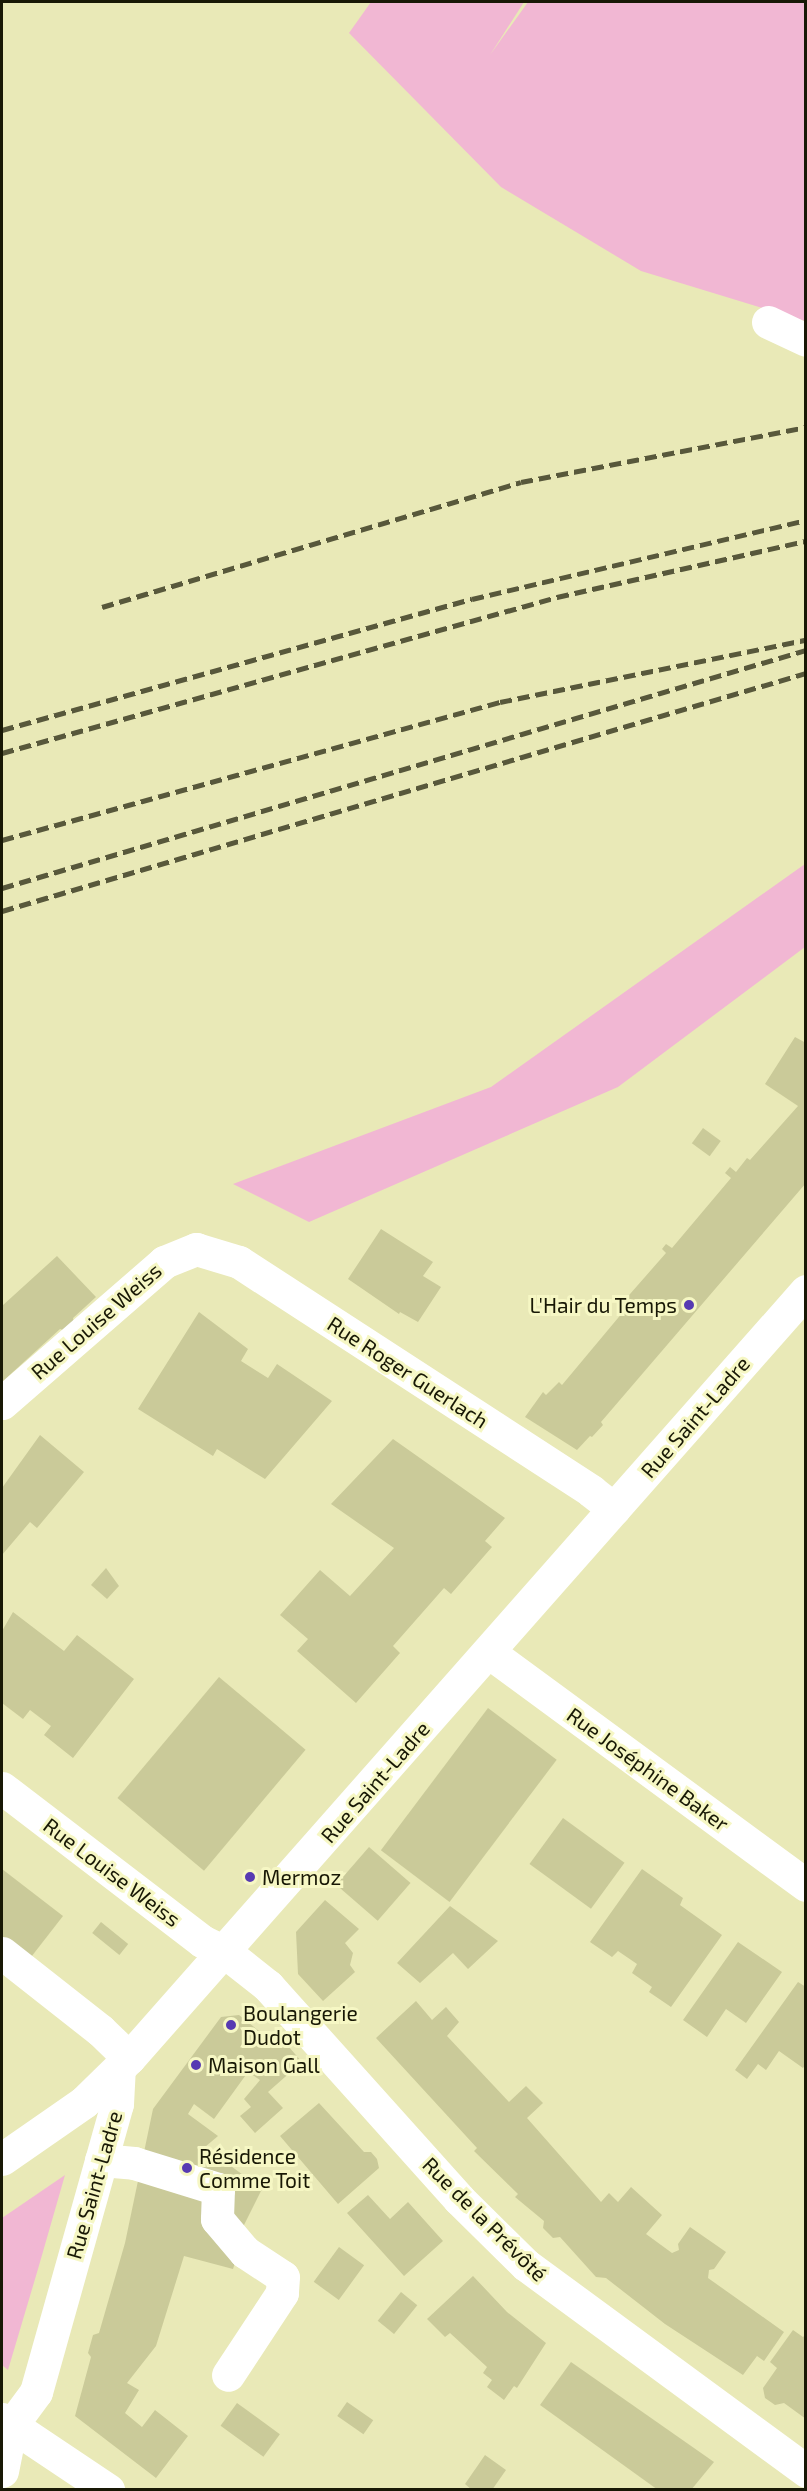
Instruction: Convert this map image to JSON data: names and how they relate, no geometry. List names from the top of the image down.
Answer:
{
  "streets": {
    "street": [
      "Rue Louise Weiss",
      "Rue Roger Guerlach",
      "Rue Saint-Ladre",
      "Rue Joséphine Baker",
      "Rue de la Prévôté"
    ]
  },
  "crossings": [
    ["Rue Louise Weiss", "Rue Roger Guerlach"],
    ["Rue Louise Weiss", "Rue Saint-Ladre"],
    ["Rue Louise Weiss", "Rue de la Prévôté"],
    ["Rue Roger Guerlach", "Rue Saint-Ladre"],
    ["Rue Saint-Ladre", "Rue Joséphine Baker"],
    ["Rue Saint-Ladre", "Rue de la Prévôté"]
  ],
  "places": [
    "L'Hair du Temps",
    "Mermoz",
    "Boulangerie Dudot",
    "Maison Gall",
    "Résidence Comme Toit"
  ]
}
